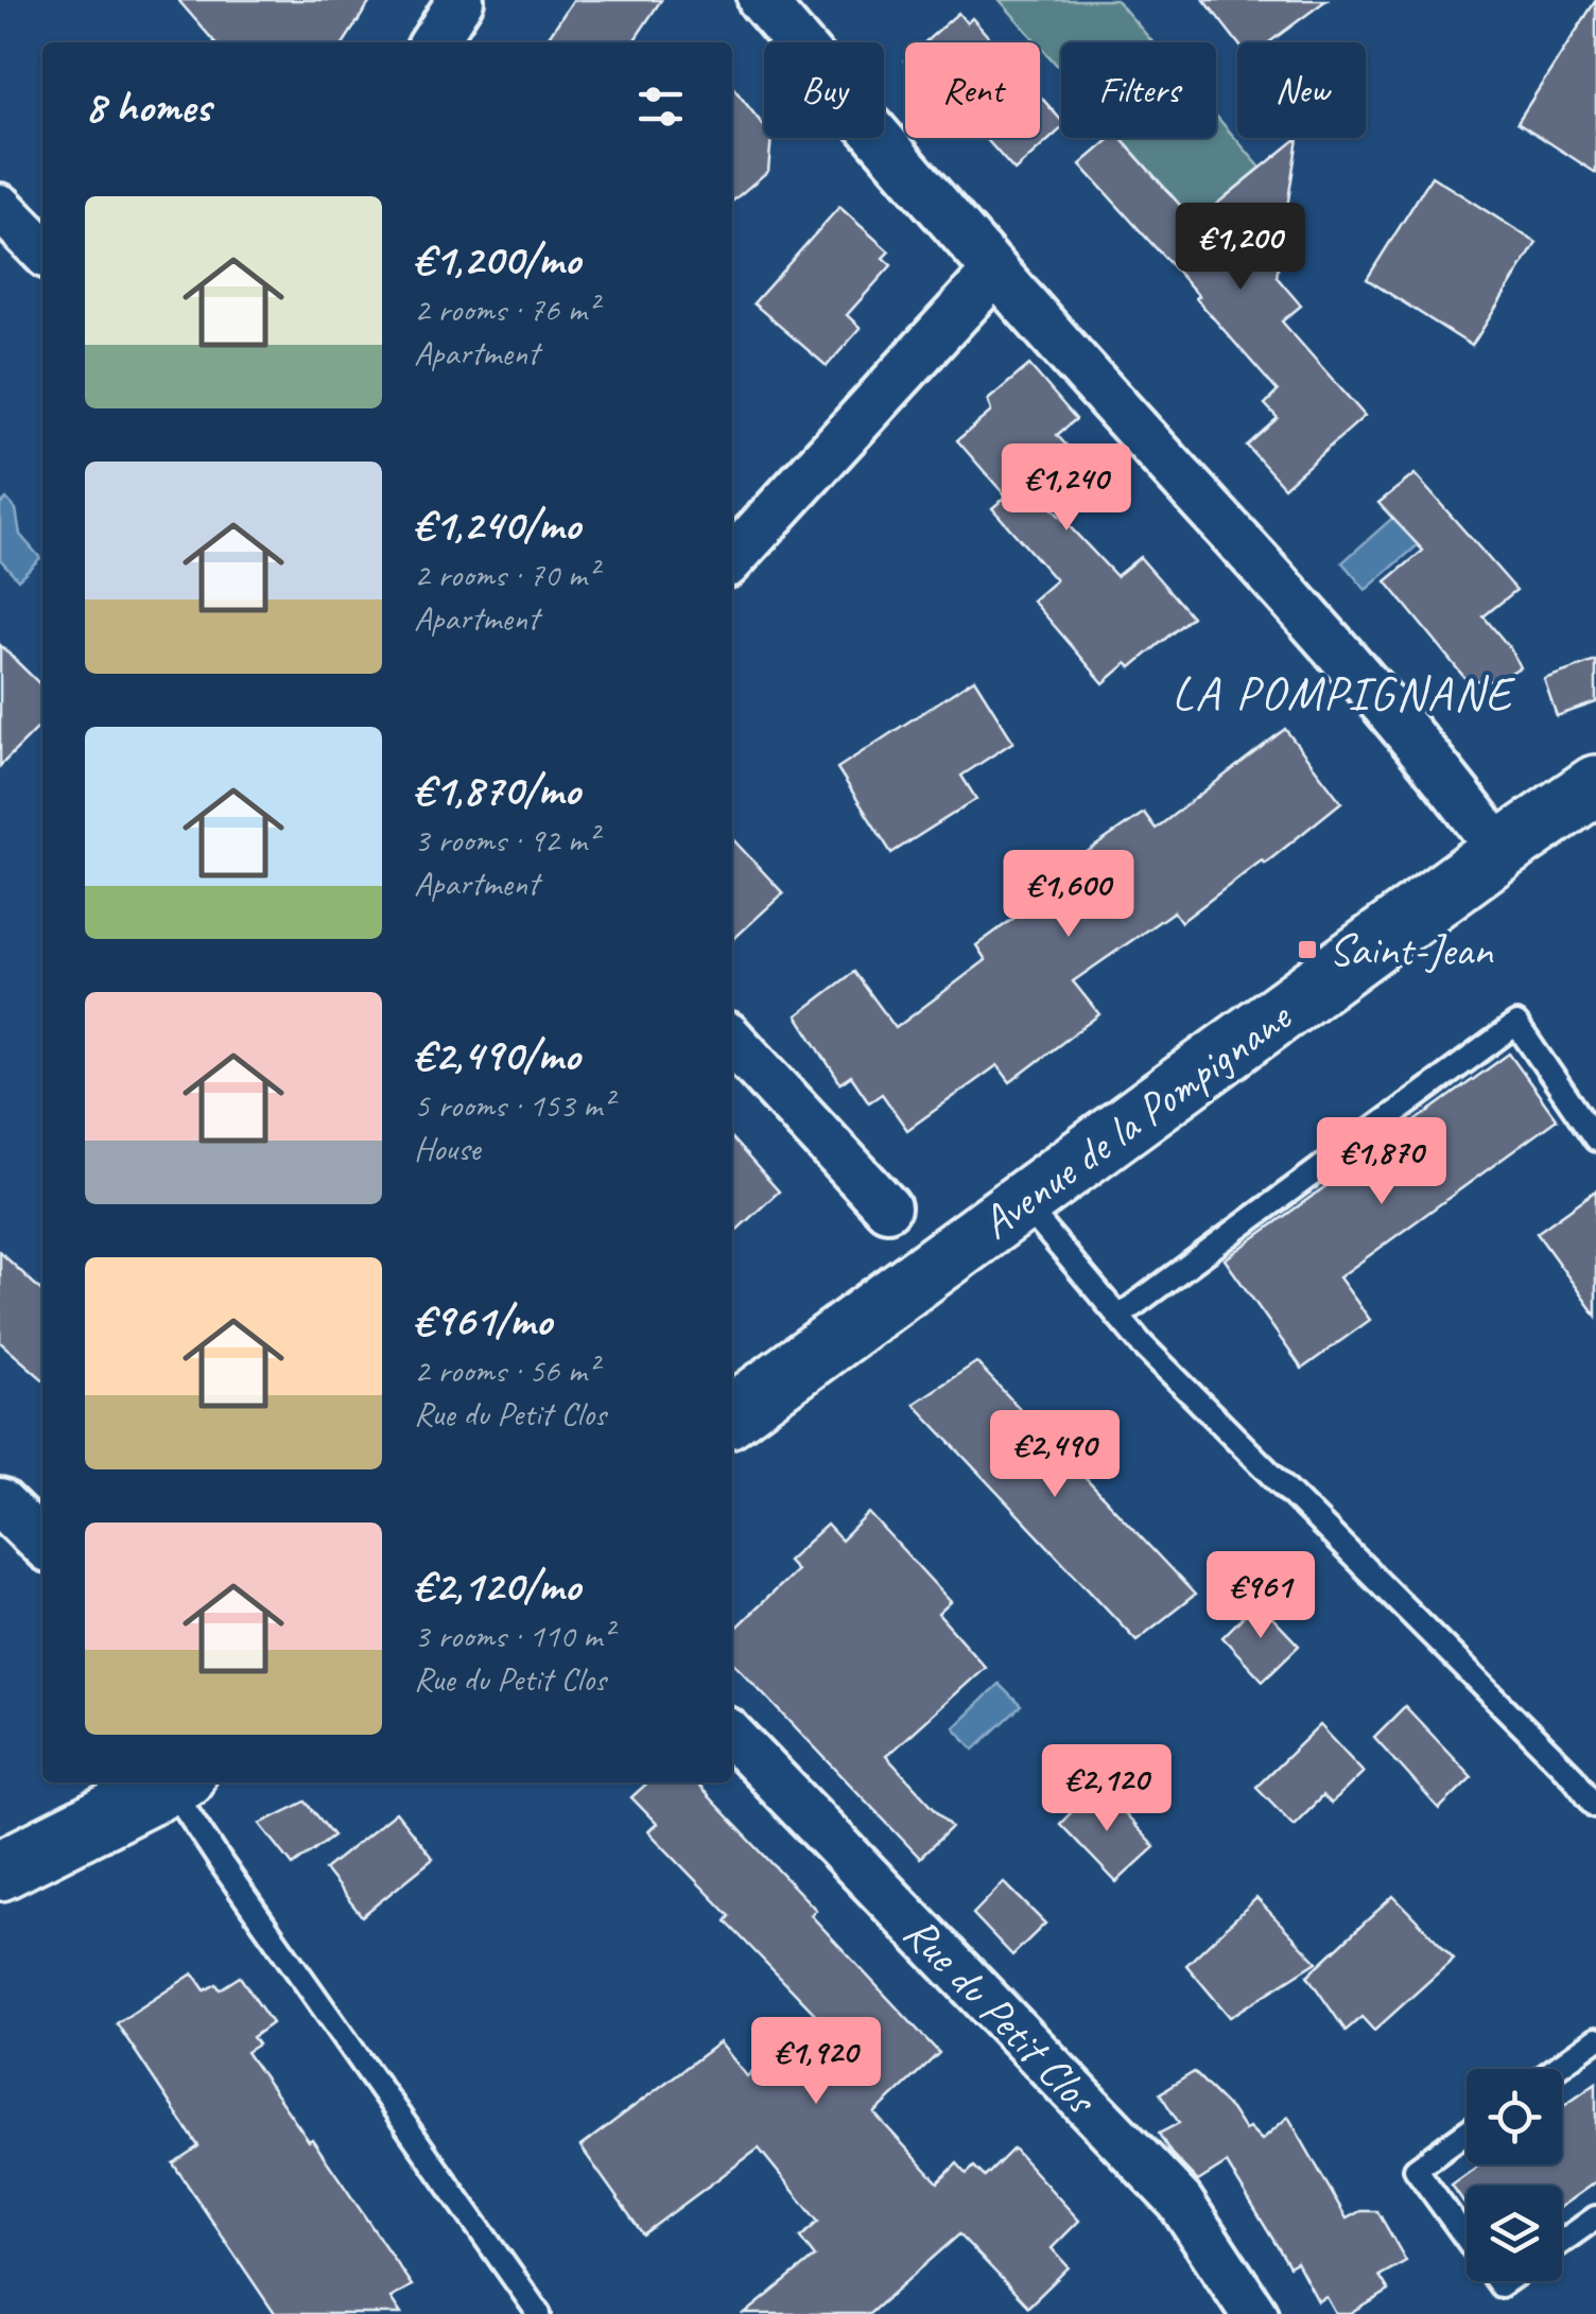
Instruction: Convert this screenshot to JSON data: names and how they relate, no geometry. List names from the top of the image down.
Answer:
{
  "streets": {
    "main road": ["Avenue de la Pompignane"],
    "street": ["Rue du Petit Clos"]
  },
  "districts": ["LA POMPIGNANE"],
  "places": {
    "transit": ["Saint-Jean"]
  },
  "page": {
    "chip": [
      "Buy",
      "Rent",
      "Filters",
      "New"
    ],
    "heading": "8 homes",
    "list": [
      {
        "name": "€1,200/mo",
        "note": "2 rooms · 76 m² · Apartment"
      },
      {
        "name": "€1,240/mo",
        "note": "2 rooms · 70 m² · Apartment"
      },
      {
        "name": "€1,870/mo",
        "note": "3 rooms · 92 m² · Apartment"
      },
      {
        "name": "€2,490/mo",
        "note": "5 rooms · 153 m² · House"
      },
      {
        "name": "€961/mo",
        "note": "2 rooms · 56 m² · Rue du Petit Clos"
      },
      {
        "name": "€2,120/mo",
        "note": "3 rooms · 110 m² · Rue du Petit Clos"
      }
    ],
    "price": [
      "€1,200",
      "€1,240",
      "€1,600",
      "€1,870",
      "€2,490",
      "€961",
      "€2,120",
      "€1,920"
    ]
  }
}
